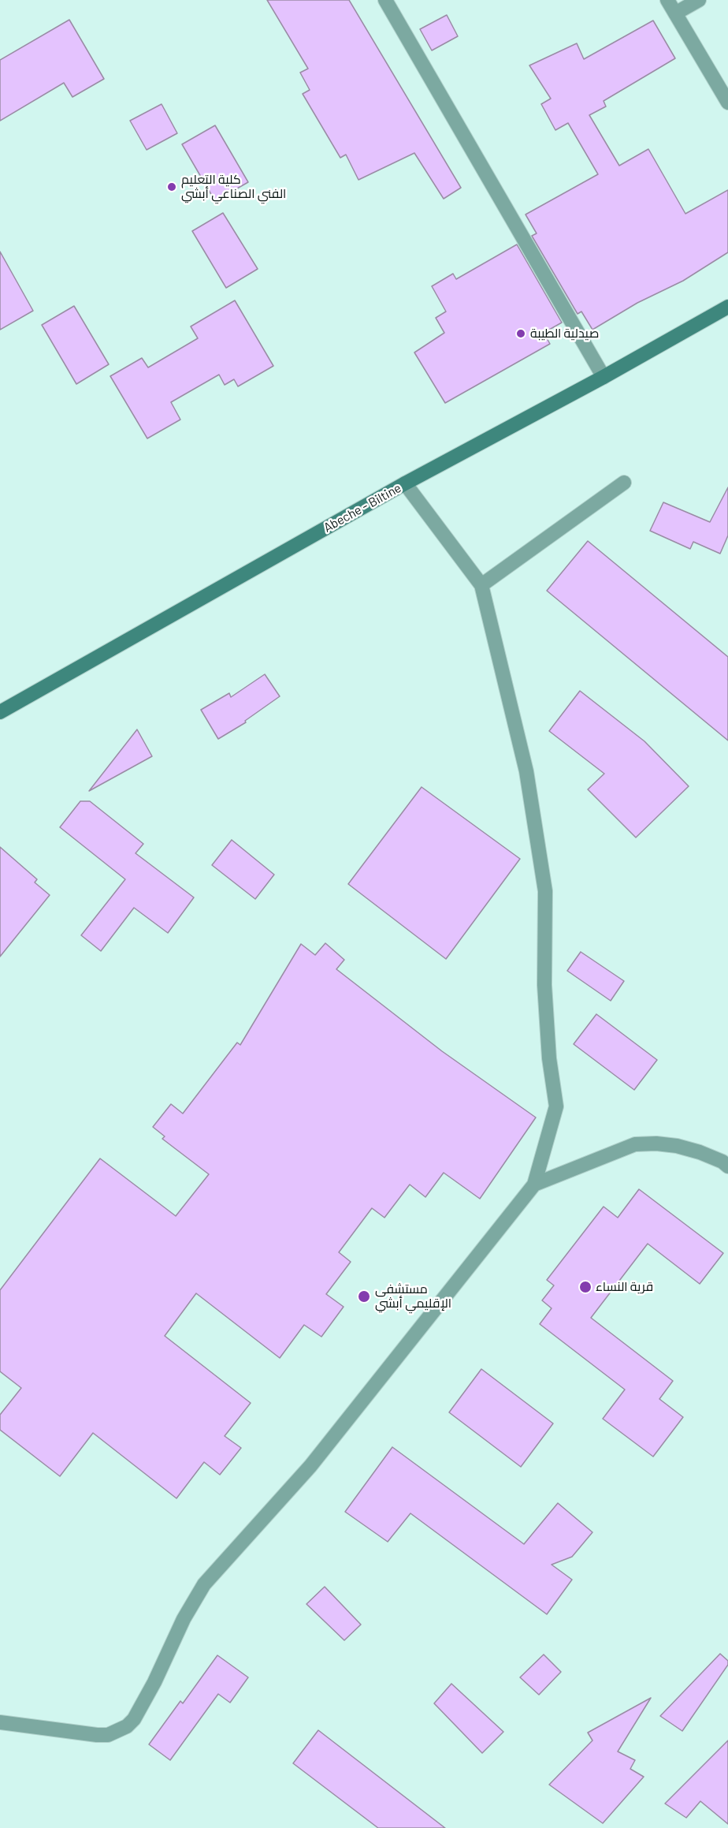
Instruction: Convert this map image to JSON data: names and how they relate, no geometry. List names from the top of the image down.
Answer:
{
  "streets": {
    "main road": ["Abeche - Biltine"]
  },
  "places": [
    "كلية التعليم الفني الصناعي أبشي",
    "صيدلية الطيبة",
    "قرية النساء",
    "مستشفى الإقليمي أبشي"
  ]
}
